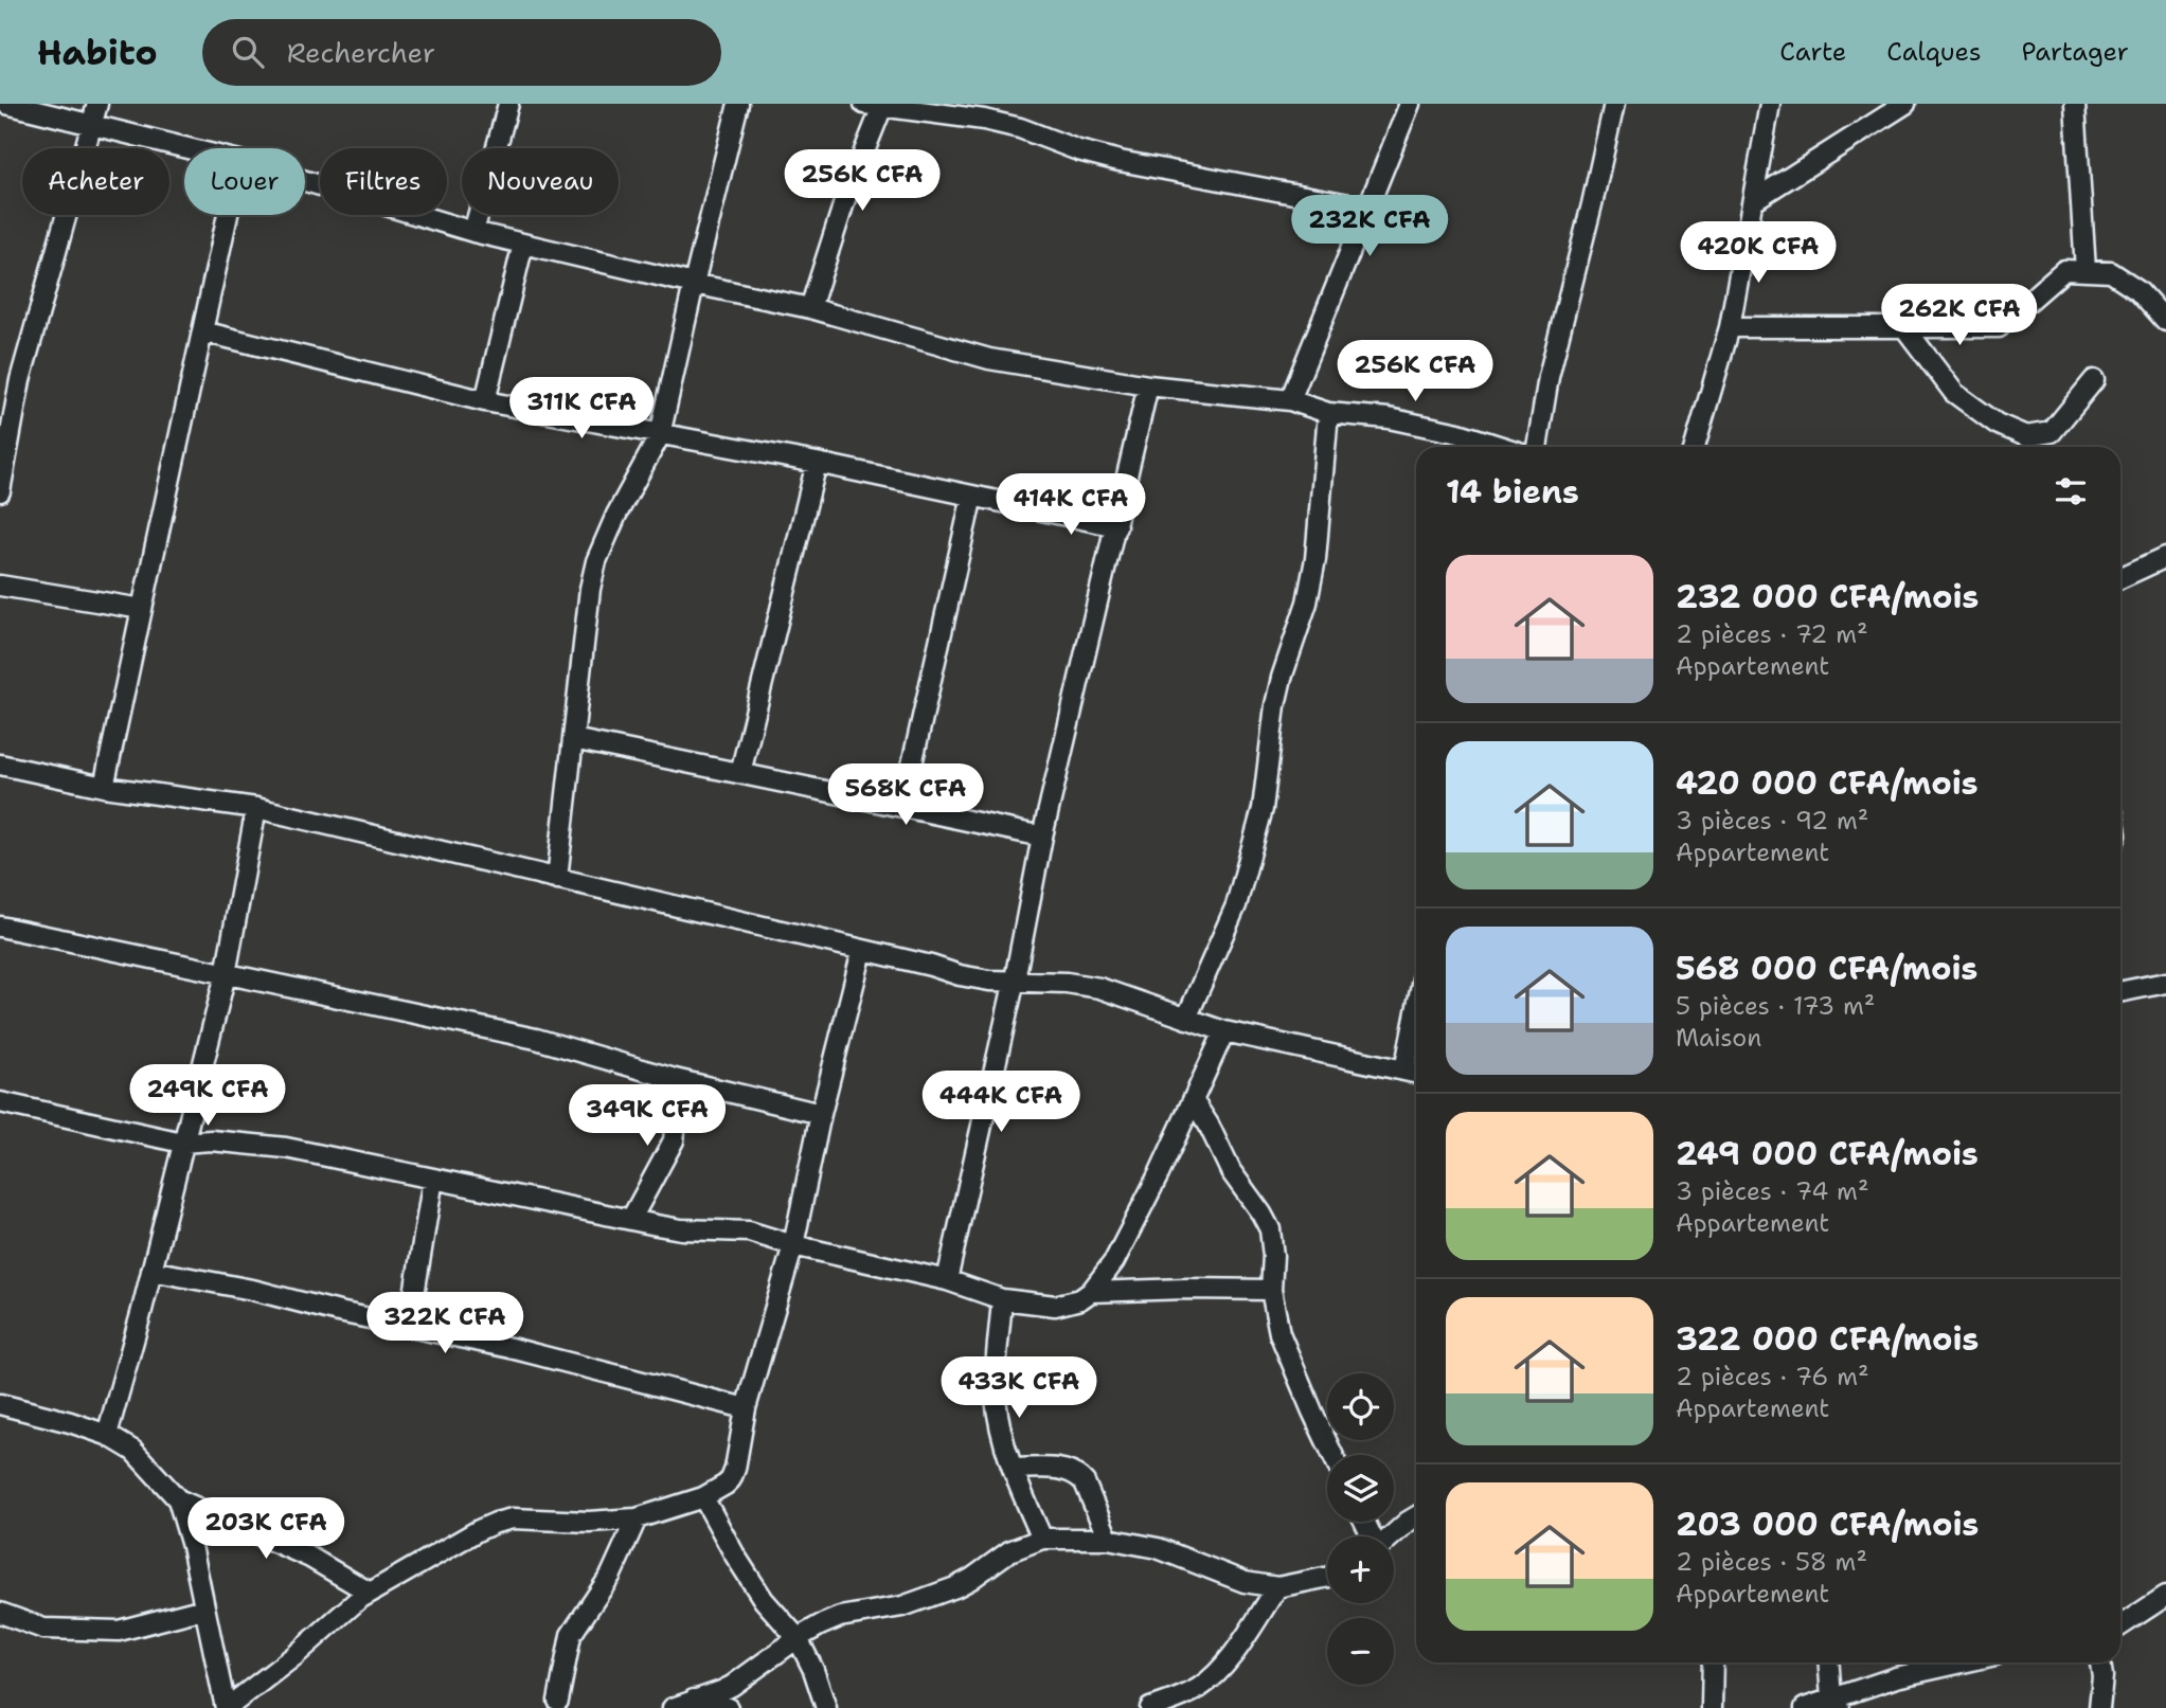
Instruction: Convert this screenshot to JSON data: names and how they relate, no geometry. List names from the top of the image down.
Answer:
{
  "page": {
    "header": "Habito",
    "search": "Rechercher",
    "nav": ["Carte", "Calques", "Partager"],
    "chip": [
      "Acheter",
      "Louer",
      "Filtres",
      "Nouveau"
    ],
    "price": [
      "256K CFA",
      "232K CFA",
      "420K CFA",
      "262K CFA",
      "256K CFA",
      "311K CFA",
      "414K CFA",
      "568K CFA",
      "249K CFA",
      "444K CFA",
      "349K CFA",
      "322K CFA",
      "433K CFA",
      "203K CFA"
    ],
    "heading": "14 biens",
    "list": [
      {
        "name": "232 000 CFA/mois",
        "note": "2 pièces · 72 m² · Appartement"
      },
      {
        "name": "420 000 CFA/mois",
        "note": "3 pièces · 92 m² · Appartement"
      },
      {
        "name": "568 000 CFA/mois",
        "note": "5 pièces · 173 m² · Maison"
      },
      {
        "name": "249 000 CFA/mois",
        "note": "3 pièces · 74 m² · Appartement"
      },
      {
        "name": "322 000 CFA/mois",
        "note": "2 pièces · 76 m² · Appartement"
      },
      {
        "name": "203 000 CFA/mois",
        "note": "2 pièces · 58 m² · Appartement"
      }
    ],
    "map_buttons": ["+", "−"]
  }
}
